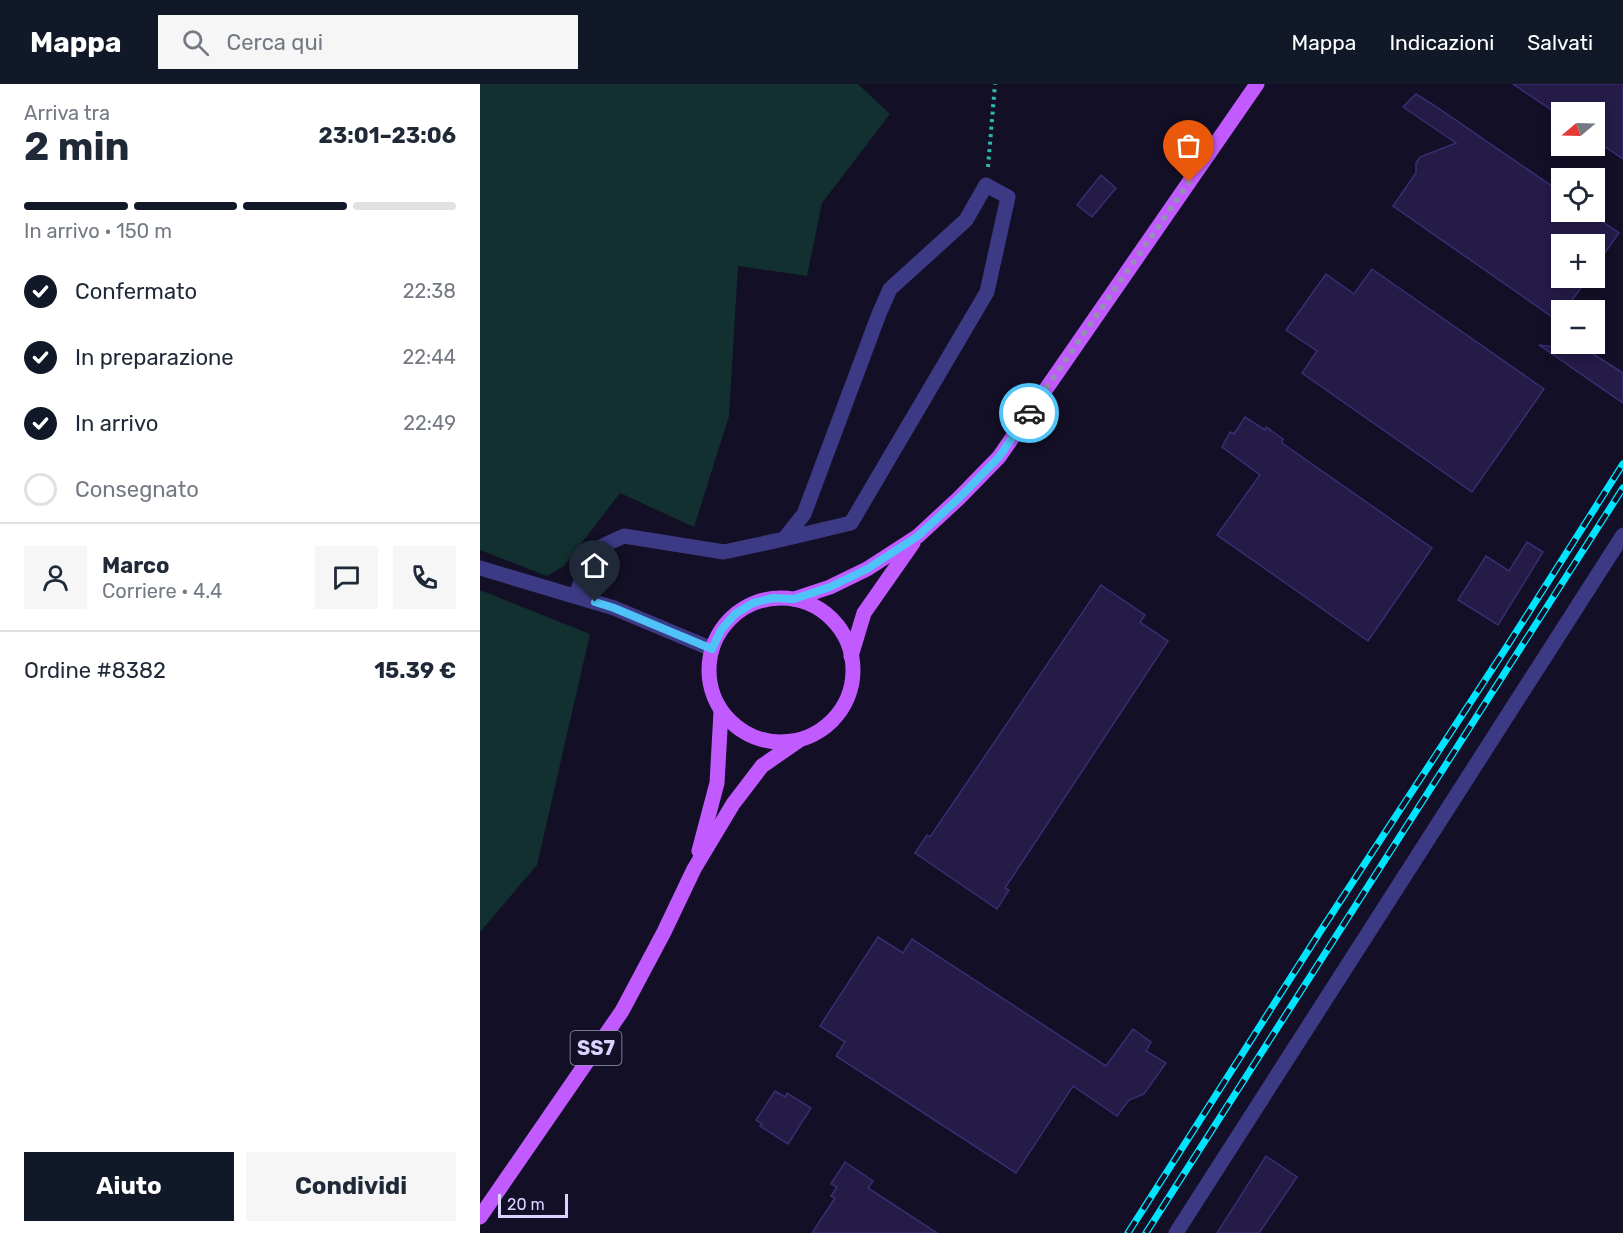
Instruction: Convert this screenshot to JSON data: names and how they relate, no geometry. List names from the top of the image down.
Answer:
{
  "streets": {
    "main road": ["SS7"]
  },
  "scale_bar": "20 m",
  "north": "left",
  "page": {
    "header": "Mappa",
    "search": "Cerca qui",
    "nav": ["Mappa", "Indicazioni", "Salvati"],
    "heading": ["2 min", "Arriva tra", "23:01–23:06"],
    "panel": [
      "Marco",
      "Corriere · 4.4",
      "Ordine #8382",
      "15.39 €"
    ],
    "map_buttons": ["+", "−"],
    "bar": "In arrivo · 150 m",
    "list": [
      ["Confermato", "22:38"],
      ["In preparazione", "22:44"],
      ["In arrivo", "22:49"],
      "Consegnato"
    ],
    "buttons": ["Aiuto", "Condividi"],
    "scale": "20 m"
  }
}
